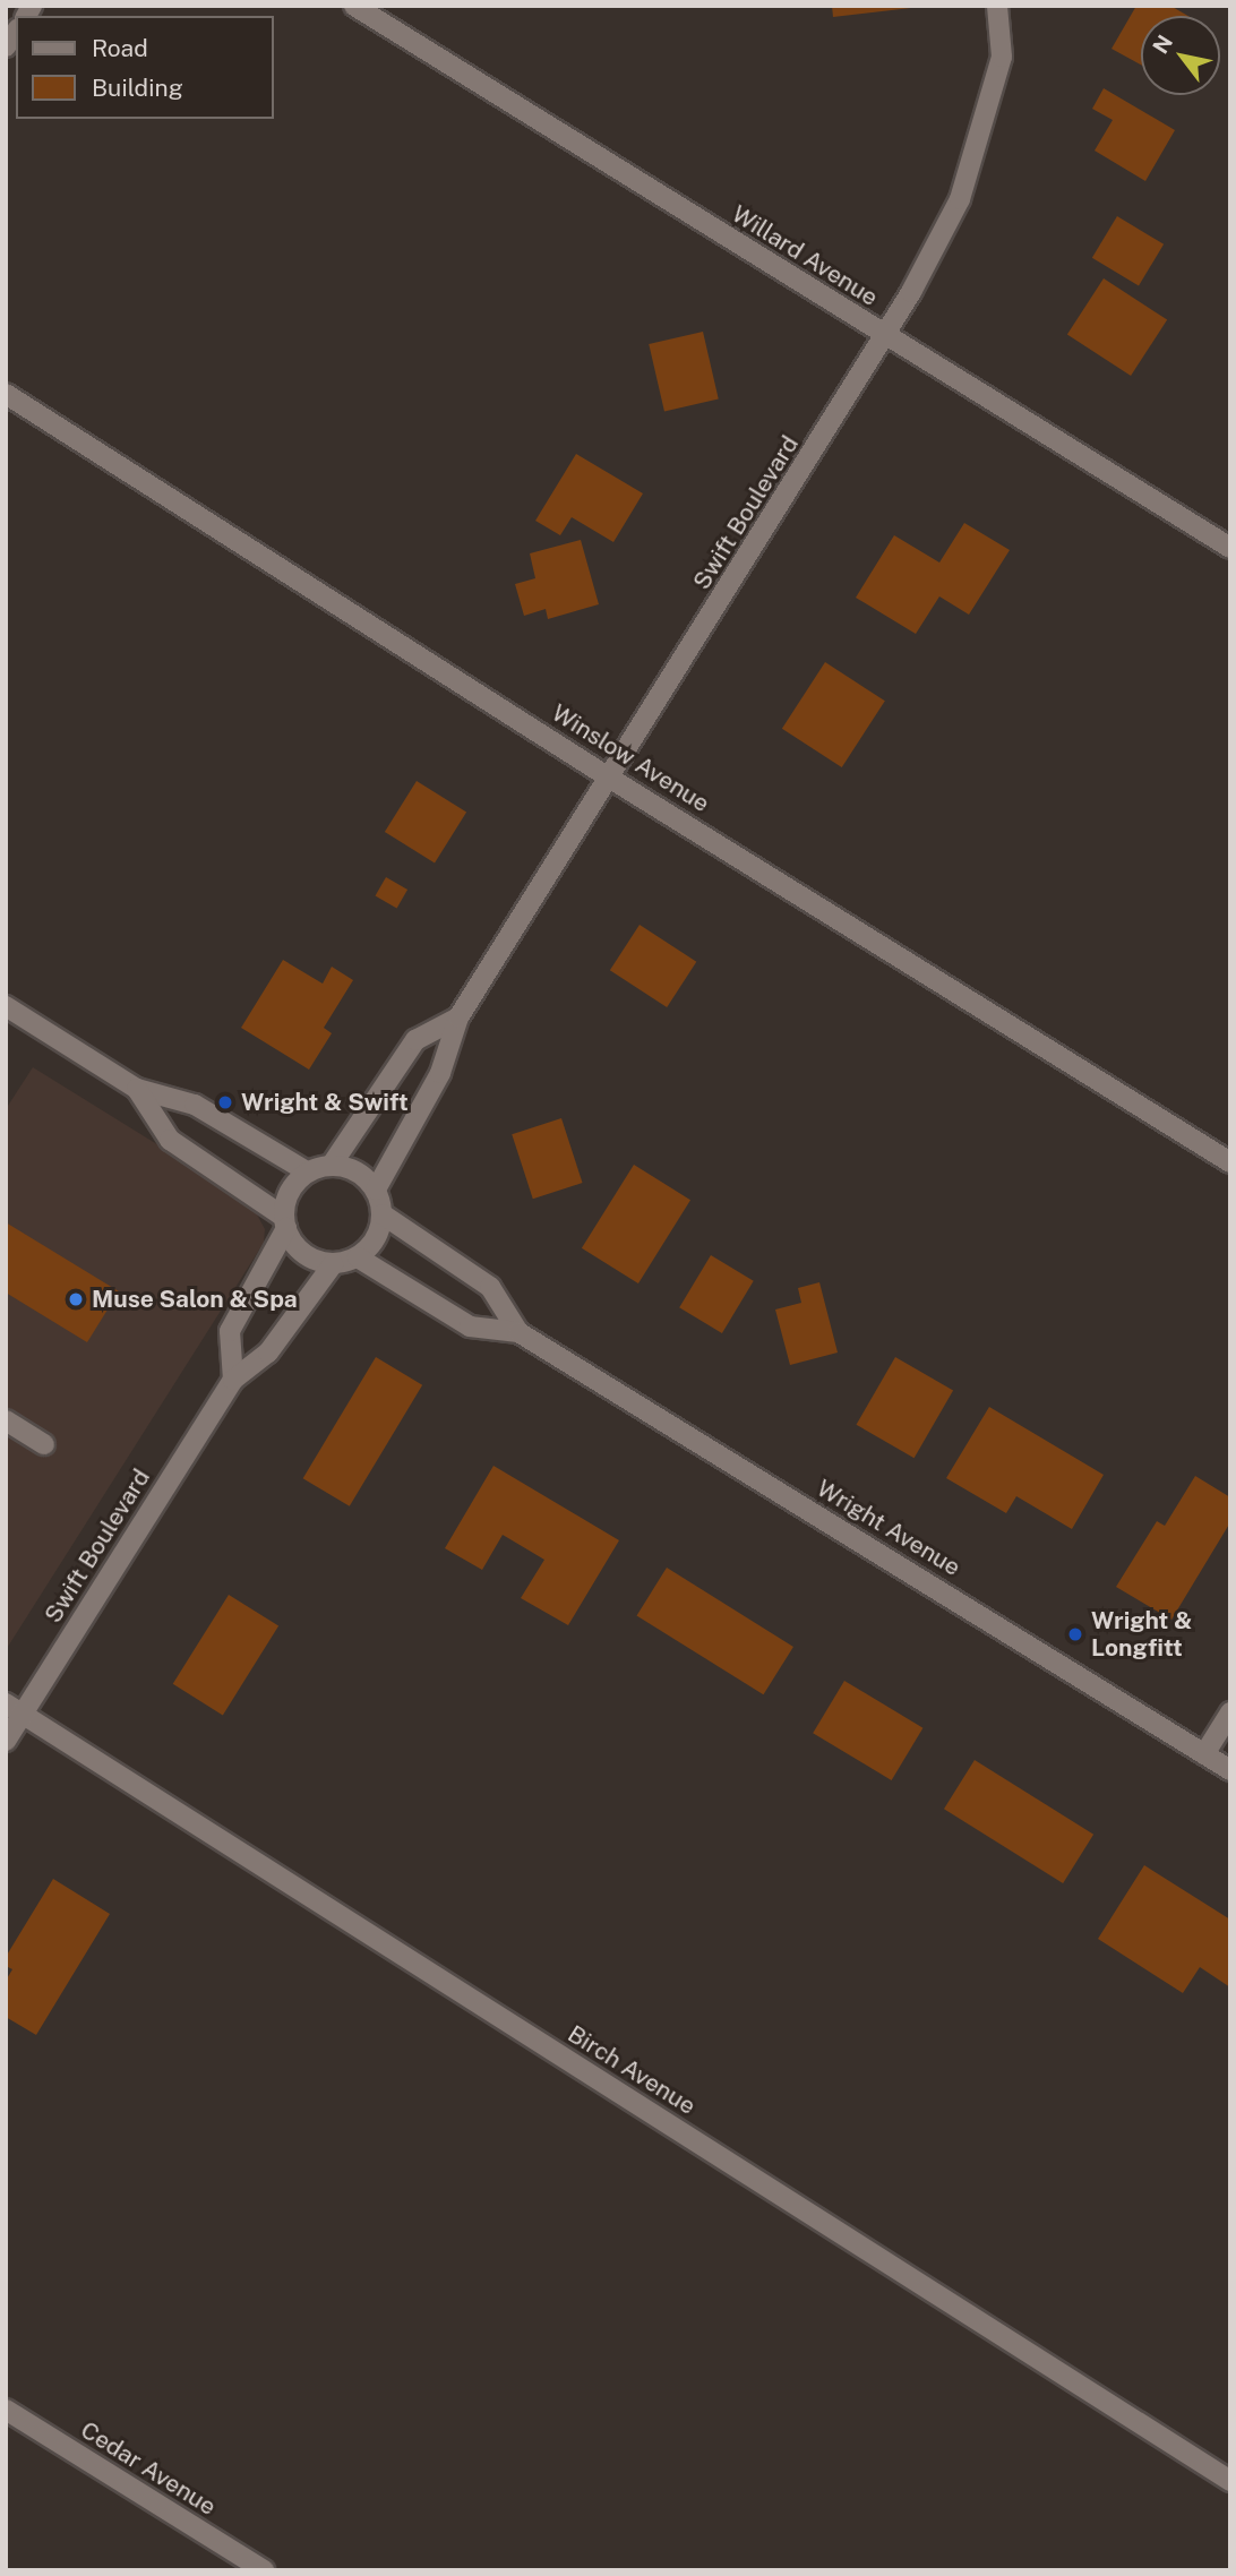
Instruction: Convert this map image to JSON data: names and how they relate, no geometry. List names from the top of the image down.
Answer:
{
  "streets": {
    "street": [
      "Willard Avenue",
      "Swift Boulevard",
      "Winslow Avenue",
      "Wright Avenue",
      "Birch Avenue",
      "Cedar Avenue"
    ]
  },
  "crossings": [
    ["Willard Avenue", "Swift Boulevard"],
    ["Swift Boulevard", "Winslow Avenue"],
    ["Swift Boulevard", "Wright Avenue"],
    ["Swift Boulevard", "Birch Avenue"]
  ],
  "places": ["Wright & Swift", "Muse Salon & Spa", "Wright & Longfitt"],
  "legend": ["Road", "Building"],
  "north": "top left"
}
